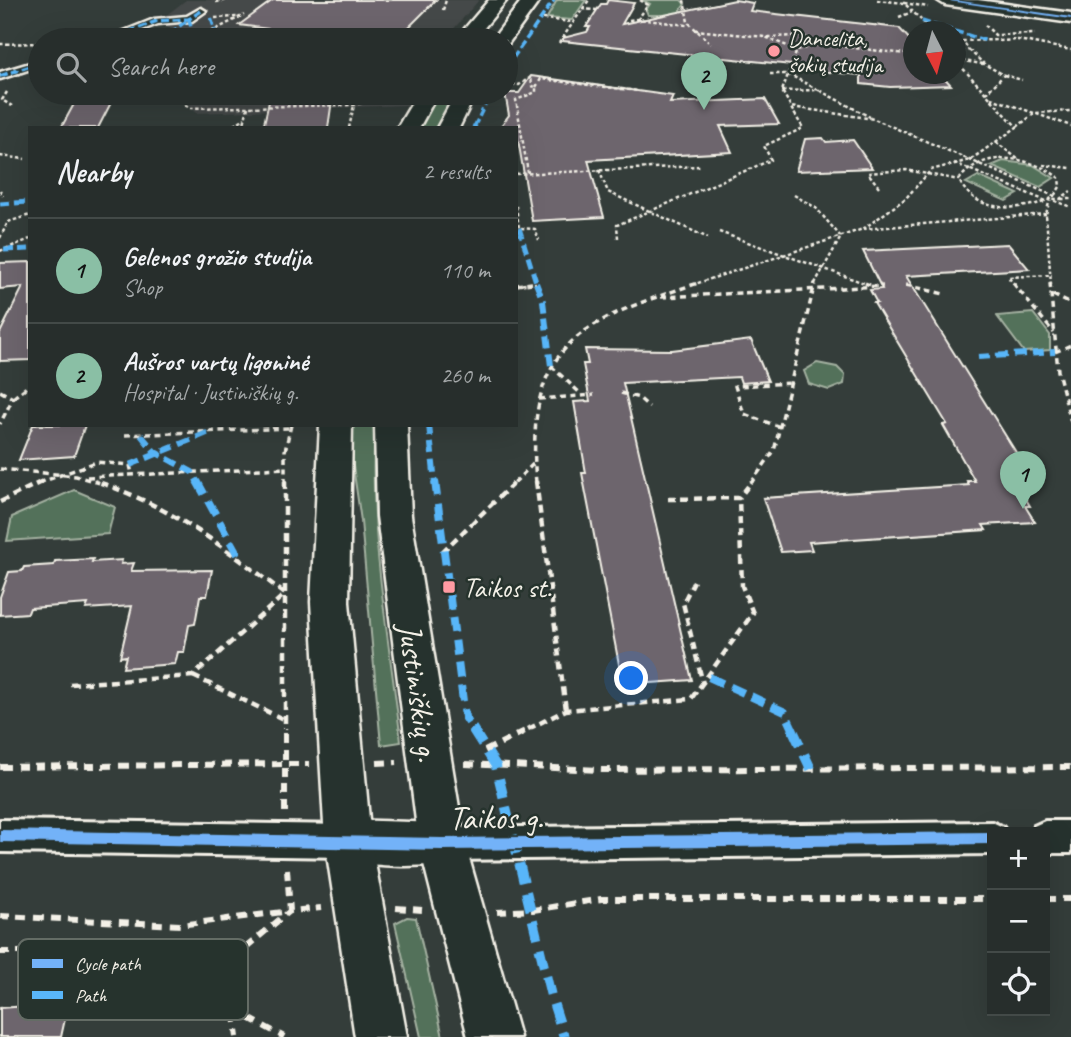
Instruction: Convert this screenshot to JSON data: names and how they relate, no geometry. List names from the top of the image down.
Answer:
{
  "streets": {
    "main road": ["Justiniškių g."],
    "street": ["Taikos g."]
  },
  "crossings": [
    ["Justiniškių g.", "Taikos g."]
  ],
  "places": {
    "other": ["Dancelita, šokių studija"],
    "transit": ["Taikos st."]
  },
  "legend": ["Cycle path", "Path"],
  "north": "bottom",
  "page": {
    "search": "Search here",
    "pins": ["2", "1"],
    "heading": ["Nearby", "2 results"],
    "list": [
      {
        "mark": "1",
        "name": "Gelenos grožio studija",
        "note": "Shop",
        "value": "110 m"
      },
      {
        "mark": "2",
        "name": "Aušros vartų ligoninė",
        "note": "Hospital · Justiniškių g.",
        "value": "260 m"
      }
    ],
    "map_buttons": ["+", "−"]
  }
}
